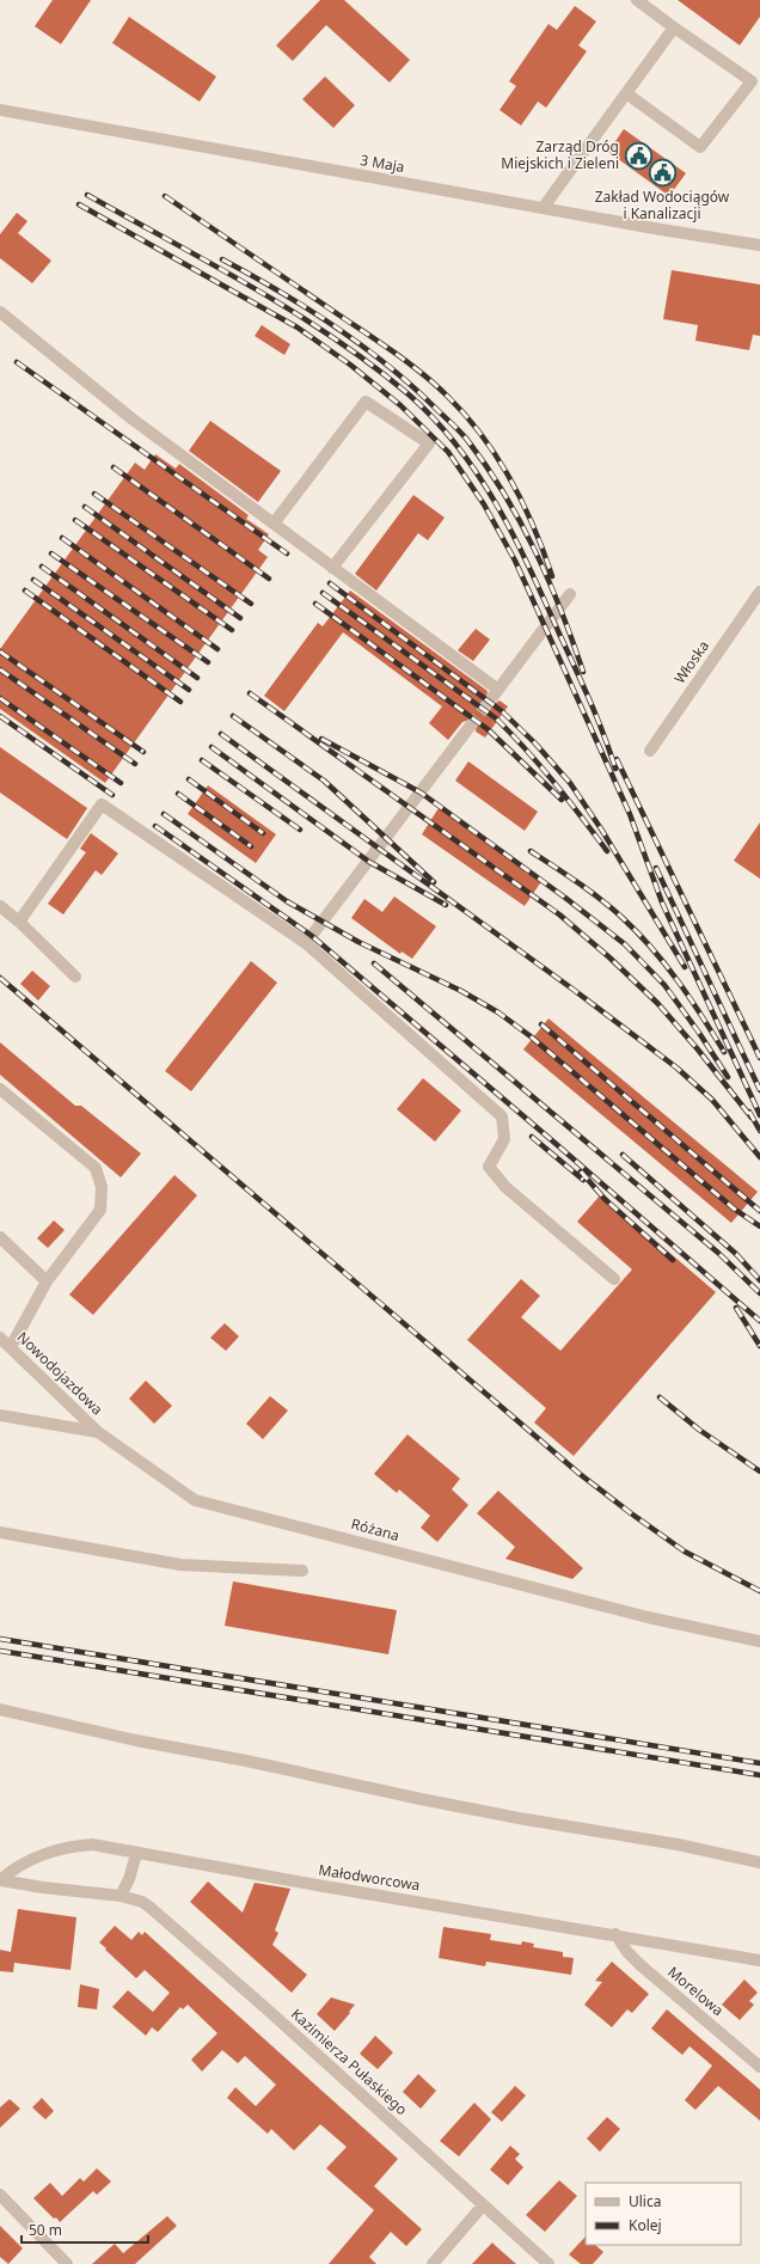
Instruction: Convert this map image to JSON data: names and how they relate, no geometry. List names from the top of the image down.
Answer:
{
  "streets": {
    "street": [
      "3 Maja",
      "Włoska",
      "Nowodojazdowa",
      "Różana",
      "Małodworcowa",
      "Morelowa",
      "Kazimierza Pułaskiego"
    ]
  },
  "crossings": [
    ["Nowodojazdowa", "Różana"],
    ["Małodworcowa", "Morelowa"]
  ],
  "places": {
    "public building": ["Zarząd Dróg Miejskich i Zieleni", "Zakład Wodociągów i Kanalizacji"]
  },
  "legend": ["Ulica", "Kolej"],
  "scale_bar": "50 m"
}
